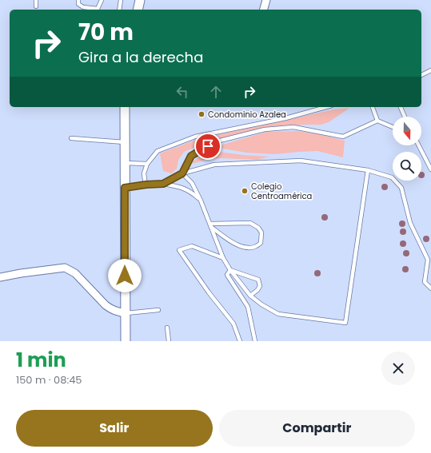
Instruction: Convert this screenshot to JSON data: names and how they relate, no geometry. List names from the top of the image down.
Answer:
{
  "places": ["Condominio Azalea", "Colegio Centroamérica"],
  "north": "bottom",
  "page": {
    "turn": ["70 m", "Gira a la derecha"],
    "heading": ["1 min", "150 m · 08:45"],
    "buttons": ["Salir", "Compartir"]
  }
}
